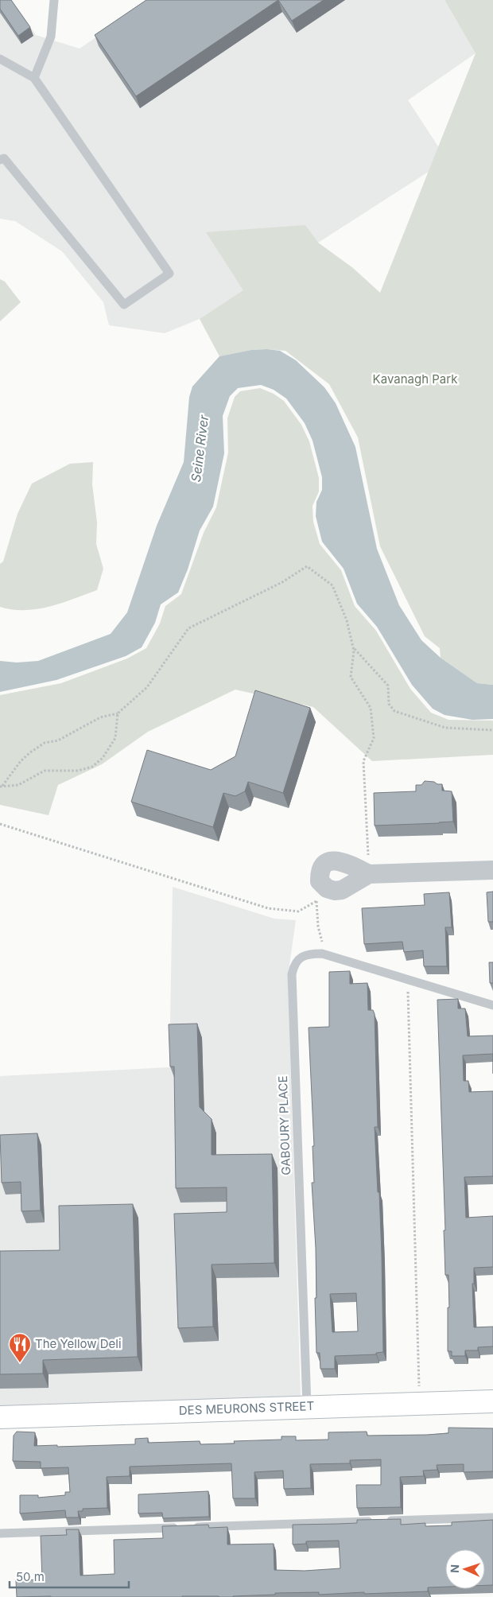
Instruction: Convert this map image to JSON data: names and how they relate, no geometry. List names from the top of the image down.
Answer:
{
  "streets": {
    "street": ["DES MEURONS STREET"],
    "lane": ["GABOURY PLACE"]
  },
  "crossings": [
    ["GABOURY PLACE", "DES MEURONS STREET"]
  ],
  "water": ["Seine River"],
  "parks": ["Kavanagh Park"],
  "places": {
    "restaurant": ["The Yellow Deli"]
  },
  "scale_bar": "50 m",
  "north": "left"
}
